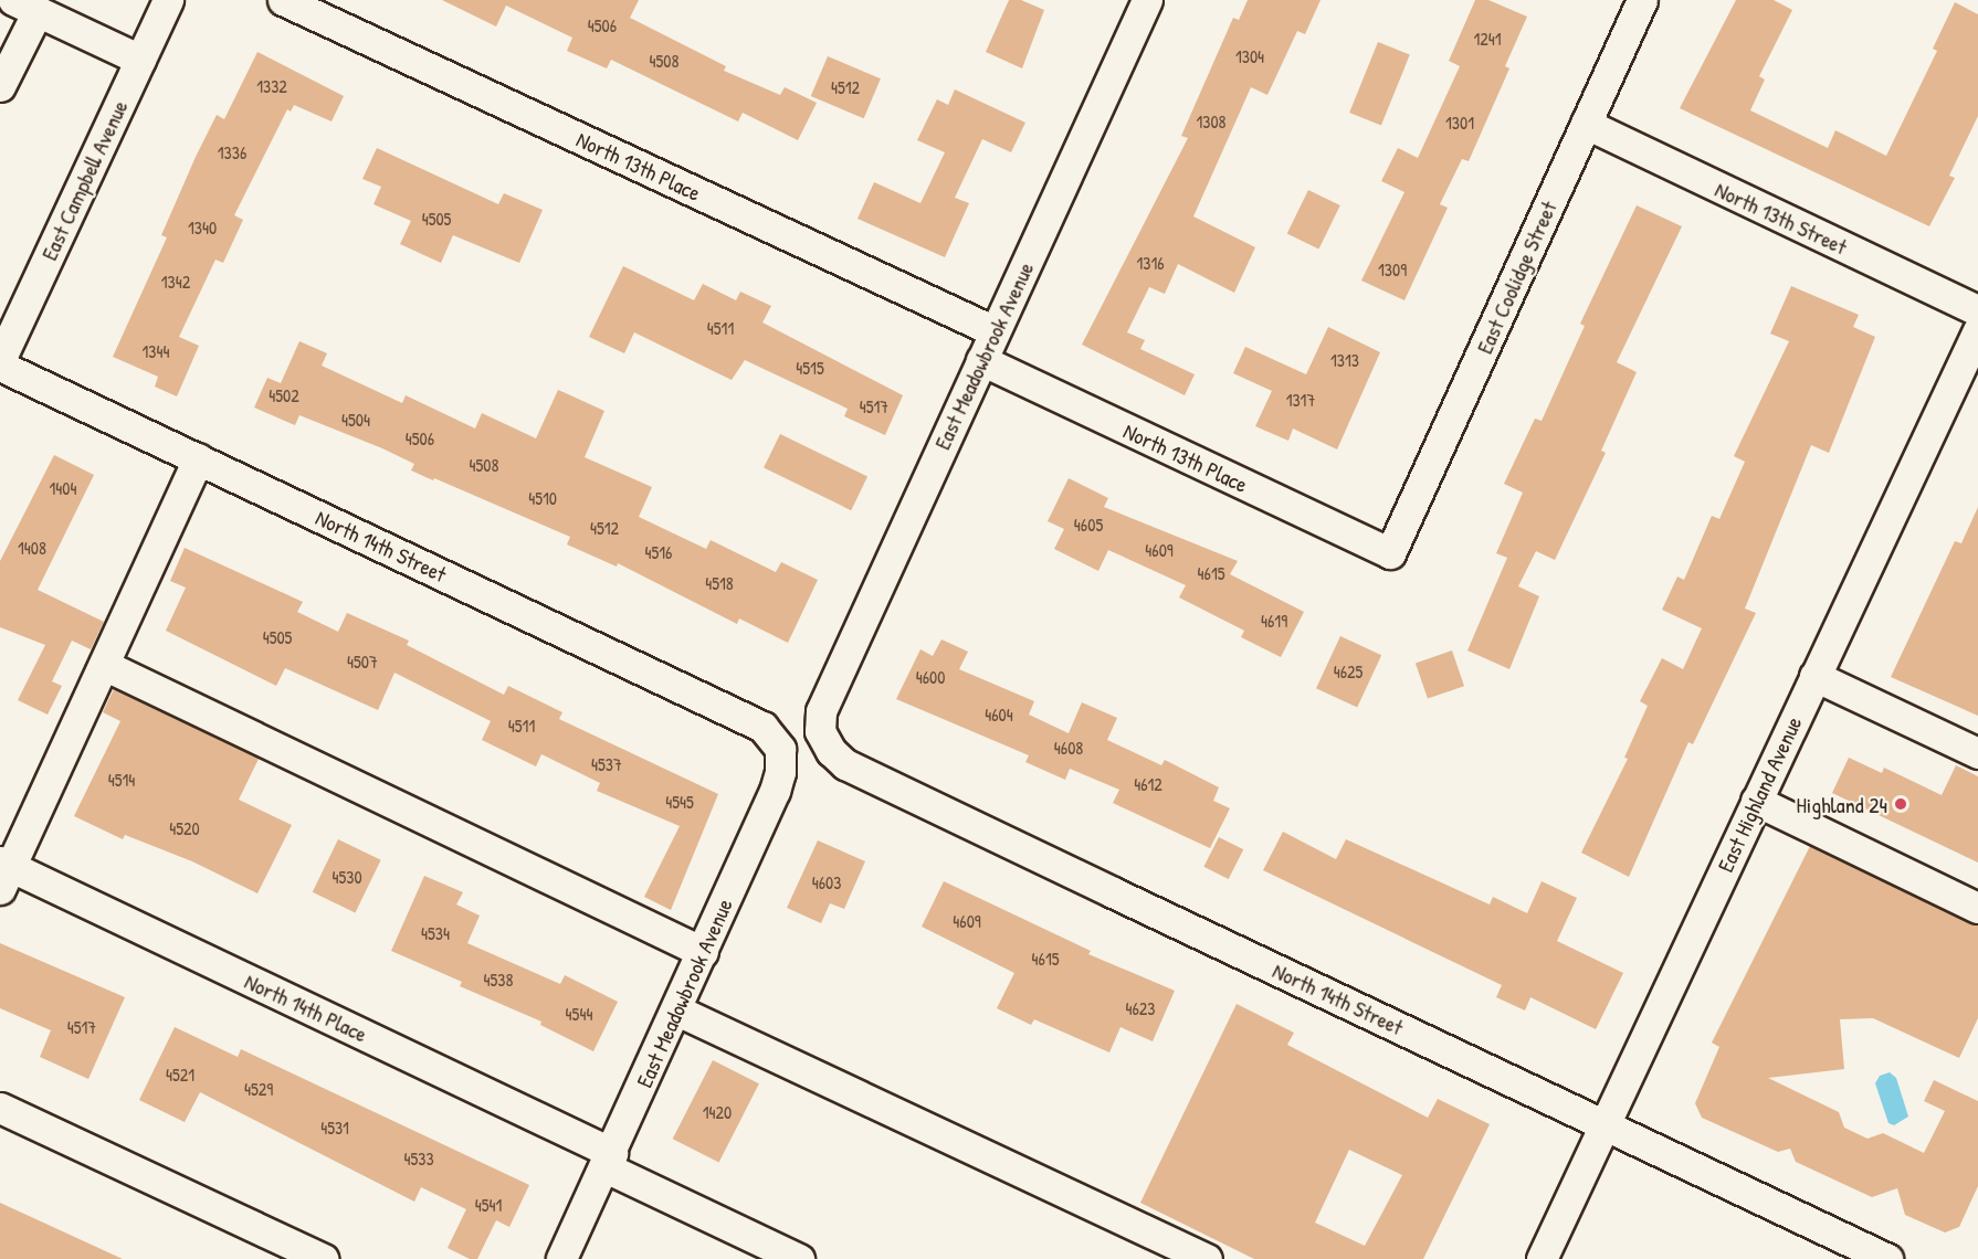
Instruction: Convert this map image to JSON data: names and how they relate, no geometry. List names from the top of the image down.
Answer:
{
  "streets": {
    "street": [
      "North 13th Place",
      "East Campbell Avenue",
      "North 13th Street",
      "East Coolidge Street",
      "East Meadowbrook Avenue",
      "North 14th Street",
      "East Highland Avenue",
      "North 14th Place"
    ]
  },
  "crossings": [
    ["North 13th Place", "East Coolidge Street"],
    ["North 13th Place", "East Meadowbrook Avenue"],
    ["East Campbell Avenue", "North 14th Street"],
    ["North 13th Street", "East Coolidge Street"],
    ["East Meadowbrook Avenue", "North 14th Street"],
    ["East Meadowbrook Avenue", "North 14th Place"],
    ["North 14th Street", "East Highland Avenue"]
  ],
  "places": ["Highland 24"],
  "house_numbers": [
    "4506",
    "1241",
    "1304",
    "4508",
    "1332",
    "4512",
    "1308",
    "1301",
    "1336",
    "4505",
    "1340",
    "1316",
    "1309",
    "1342",
    "4511",
    "1344",
    "1313",
    "4515",
    "4502",
    "1317",
    "4517",
    "4504",
    "4506",
    "4508",
    "1404",
    "4510",
    "4605",
    "4512",
    "1408",
    "4609",
    "4516",
    "4615",
    "4518",
    "4619",
    "4505",
    "4507",
    "4625",
    "4600",
    "4604",
    "4511",
    "4608",
    "4537",
    "4514",
    "4612",
    "4545",
    "4520",
    "4530",
    "4603",
    "4609",
    "4534",
    "4615",
    "4538",
    "4623",
    "4544",
    "4517",
    "4521",
    "4529",
    "1420",
    "4531",
    "4533",
    "4541"
  ]
}
